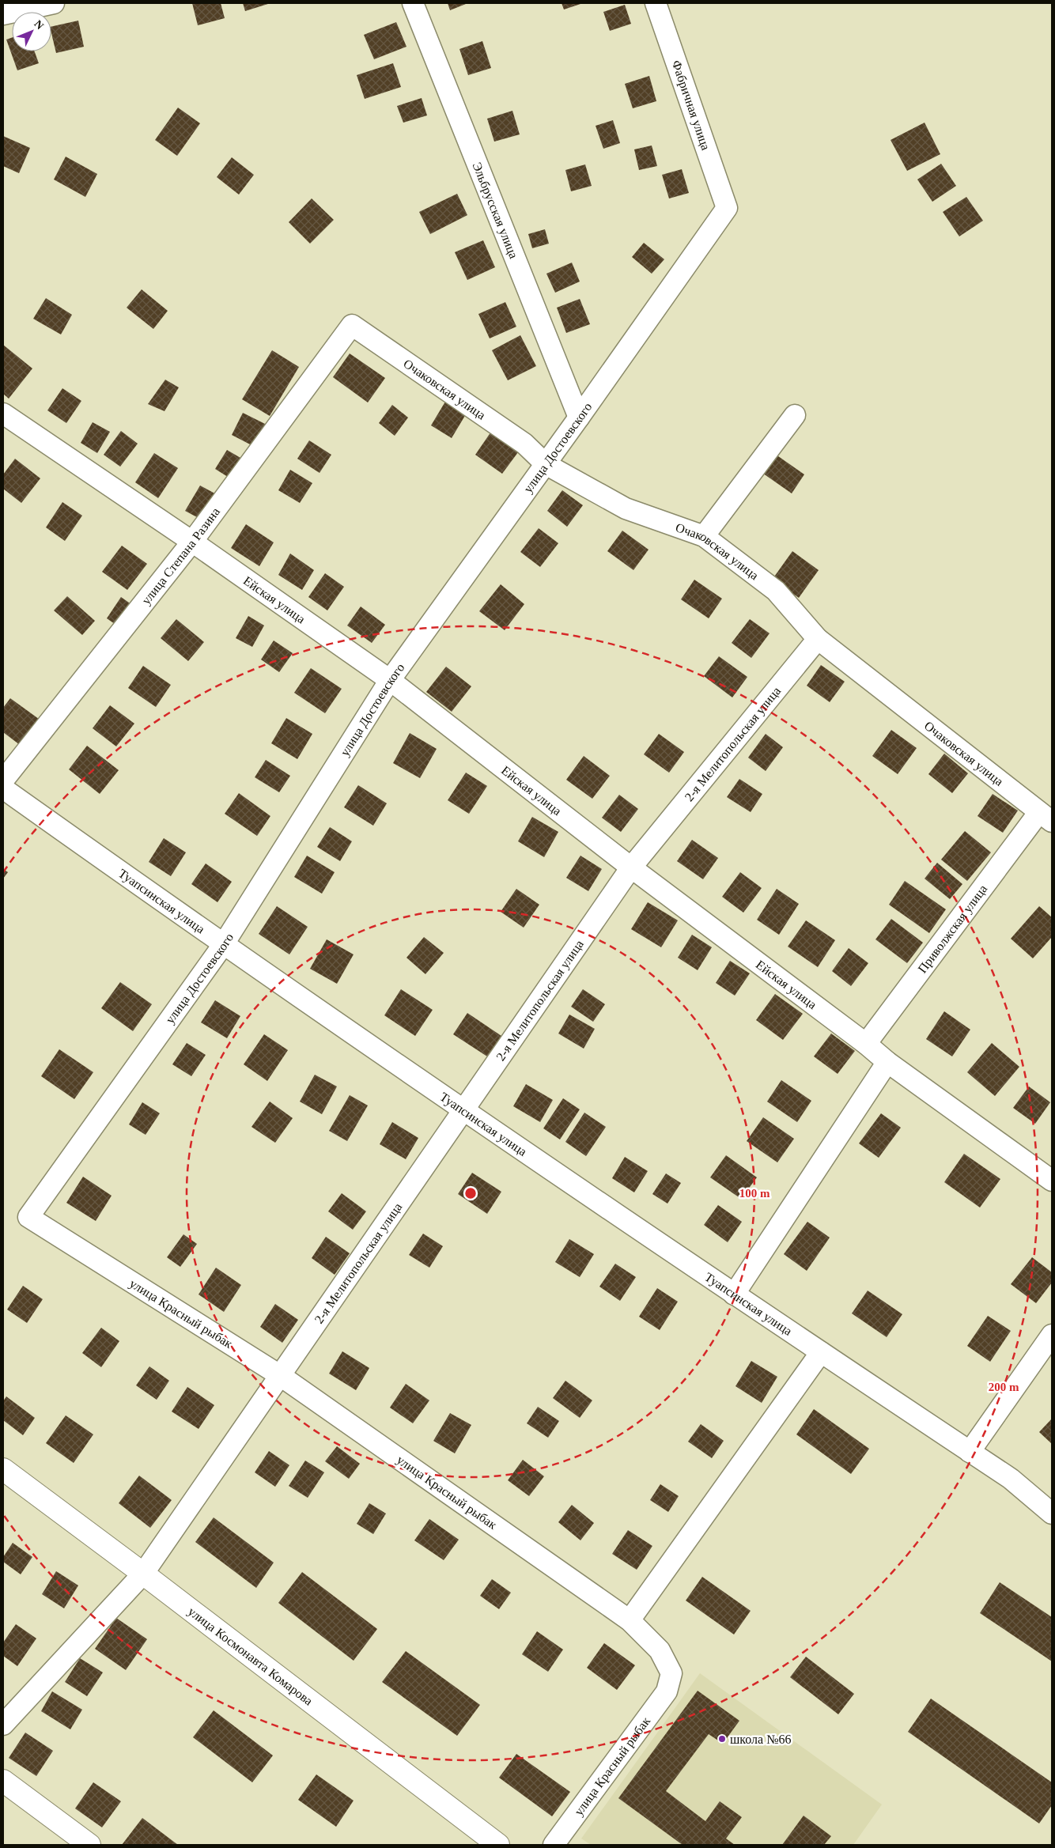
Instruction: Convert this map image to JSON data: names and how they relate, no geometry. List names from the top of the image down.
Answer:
{
  "streets": {
    "main road": ["улица Космонавта Комарова"],
    "street": [
      "Фабричная улица",
      "Эльбрусская улица",
      "Очаковская улица",
      "улица Достоевского",
      "улица Степана Разина",
      "Ейская улица",
      "2-я Мелитопольская улица",
      "Туапсинская улица",
      "Приволжская улица",
      "улица Красный рыбак"
    ]
  },
  "crossings": [
    ["Фабричная улица", "улица Достоевского"],
    ["Эльбрусская улица", "улица Достоевского"],
    ["Очаковская улица", "улица Достоевского"],
    ["Очаковская улица", "улица Степана Разина"],
    ["Очаковская улица", "2-я Мелитопольская улица"],
    ["Очаковская улица", "Приволжская улица"],
    ["улица Достоевского", "Ейская улица"],
    ["улица Достоевского", "Туапсинская улица"],
    ["улица Достоевского", "улица Красный рыбак"],
    ["улица Степана Разина", "Ейская улица"],
    ["Ейская улица", "2-я Мелитопольская улица"],
    ["Ейская улица", "Приволжская улица"],
    ["2-я Мелитопольская улица", "Туапсинская улица"],
    ["2-я Мелитопольская улица", "улица Красный рыбак"],
    ["2-я Мелитопольская улица", "улица Космонавта Комарова"]
  ],
  "places": ["школа №66"],
  "north": "top right",
  "rings": ["100 m", "200 m"]
}
